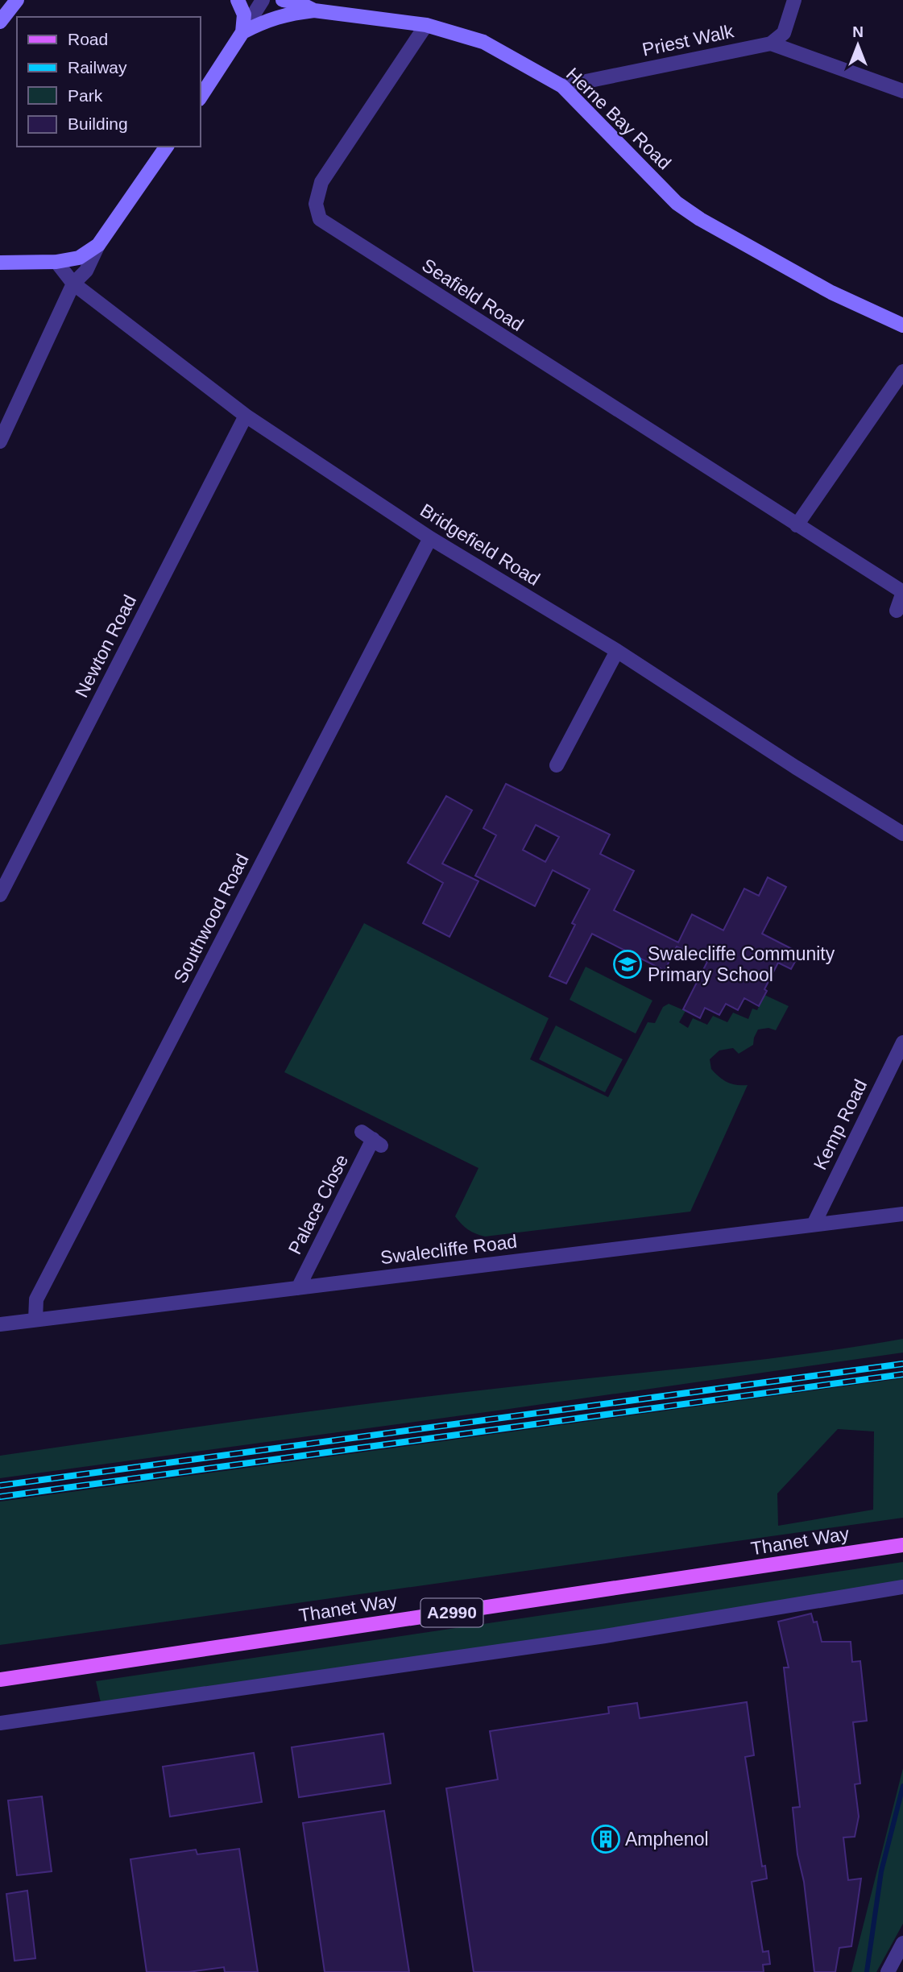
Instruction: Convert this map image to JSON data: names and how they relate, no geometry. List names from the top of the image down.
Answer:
{
  "streets": {
    "main road": ["Herne Bay Road", "Thanet Way", "A2990"],
    "street": [
      "Priest Walk",
      "Seafield Road",
      "Bridgefield Road",
      "Newton Road",
      "Southwood Road",
      "Kemp Road",
      "Palace Close",
      "Swalecliffe Road"
    ]
  },
  "crossings": [
    ["Priest Walk", "Herne Bay Road"],
    ["Herne Bay Road", "Seafield Road"],
    ["Bridgefield Road", "Newton Road"],
    ["Bridgefield Road", "Southwood Road"],
    ["Southwood Road", "Swalecliffe Road"],
    ["Kemp Road", "Swalecliffe Road"],
    ["Palace Close", "Swalecliffe Road"]
  ],
  "places": {
    "school or university": ["Swalecliffe Community Primary School"],
    "building": ["Amphenol"]
  },
  "legend": [
    "Road",
    "Railway",
    "Park",
    "Building"
  ],
  "north": "top"
}
